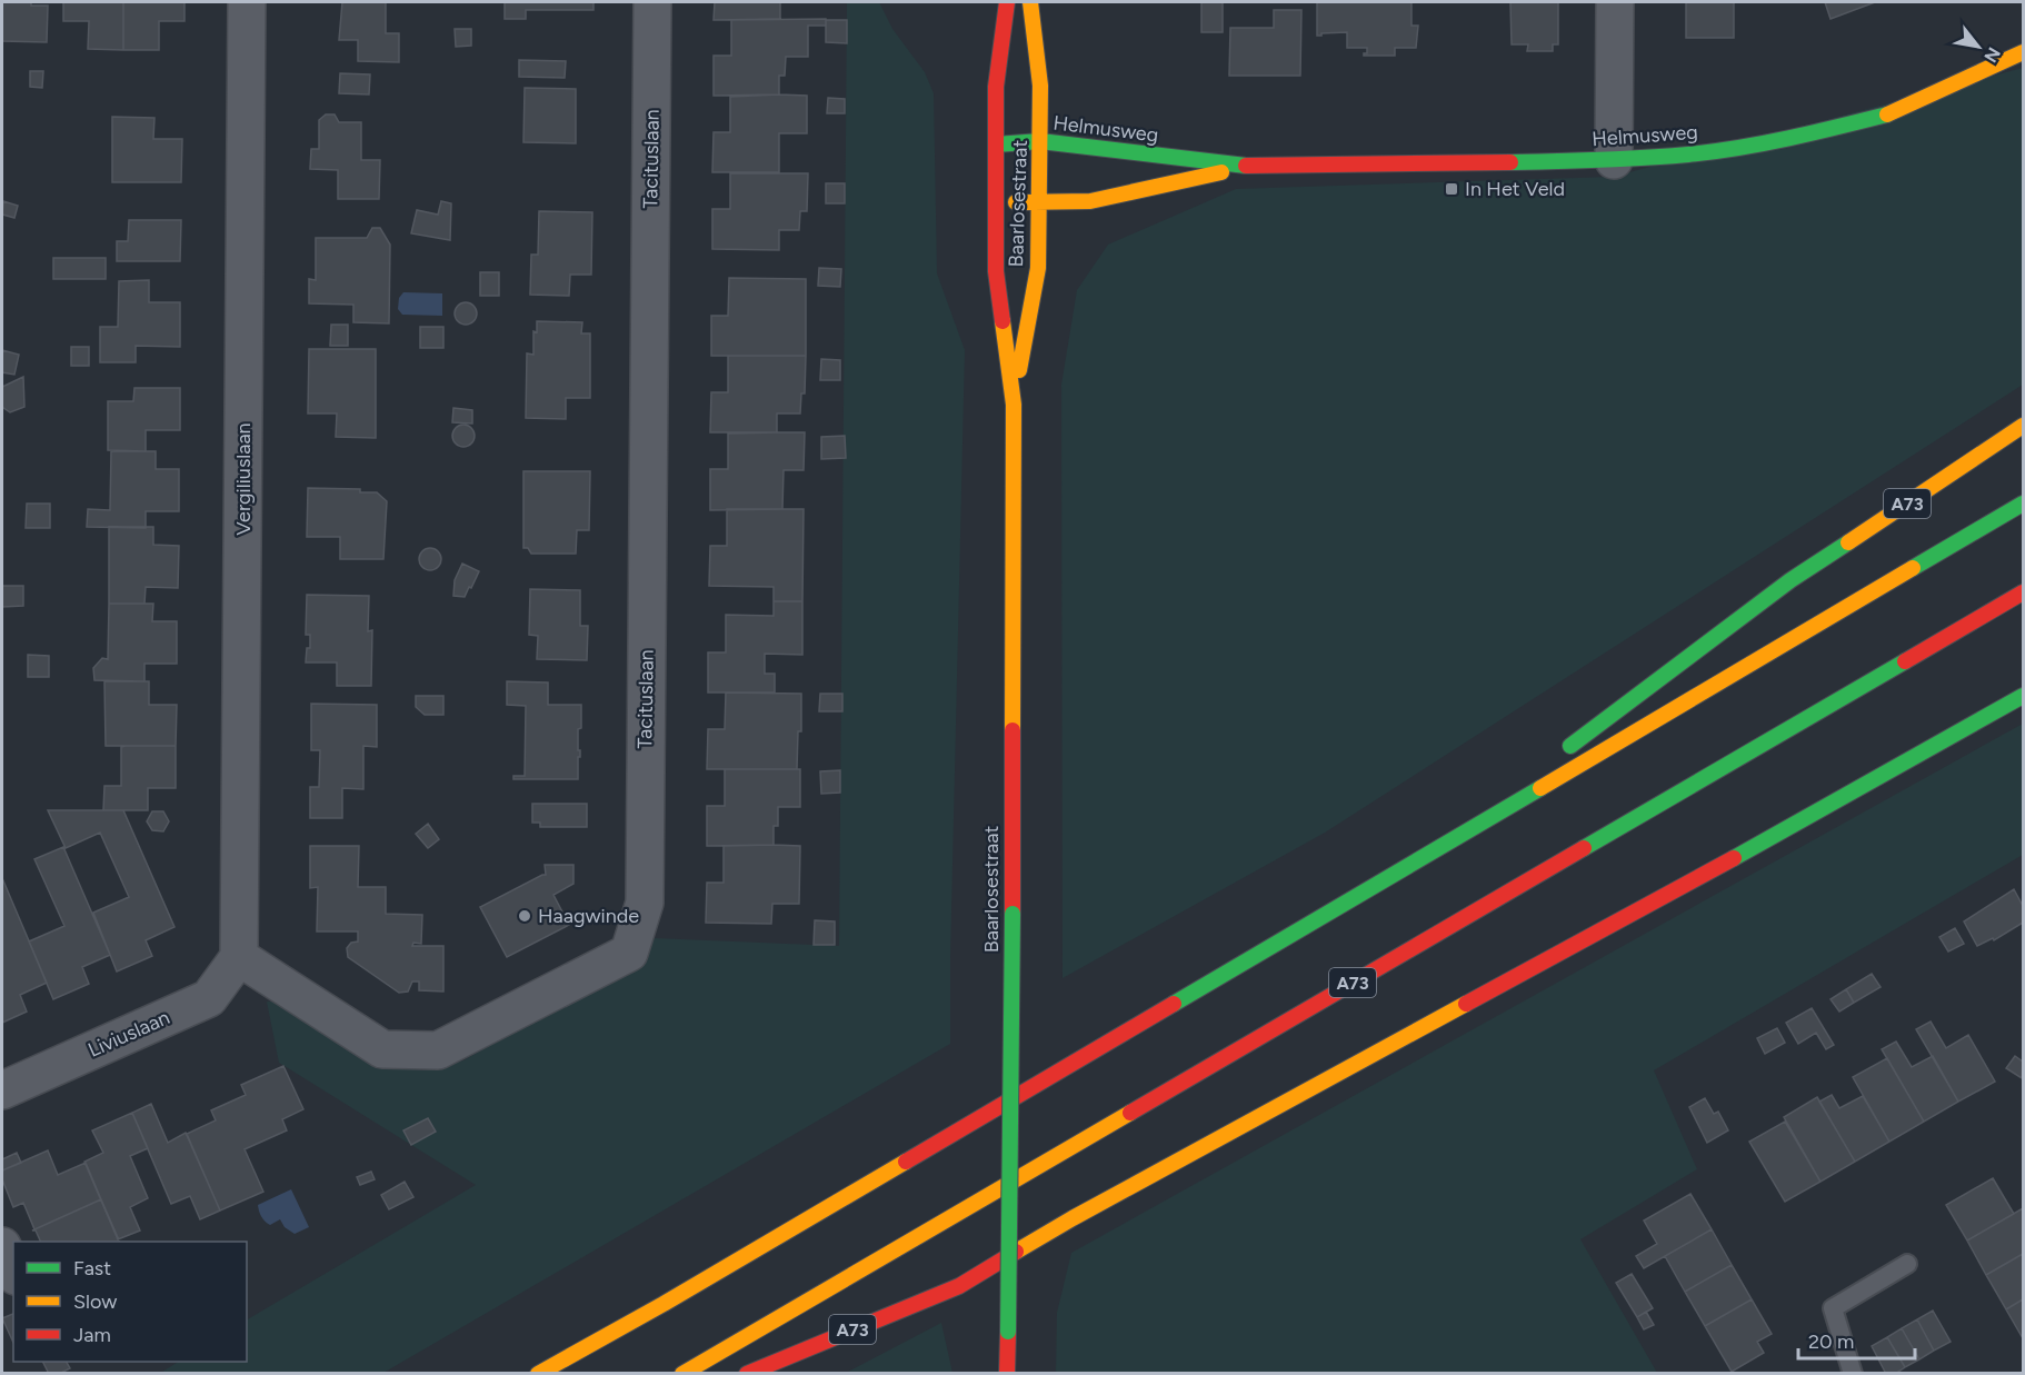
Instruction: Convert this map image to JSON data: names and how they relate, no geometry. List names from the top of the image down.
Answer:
{
  "streets": {
    "main road": ["Helmusweg", "Baarlosestraat", "A73"],
    "street": ["Tacituslaan", "Vergiliuslaan", "Liviuslaan"]
  },
  "crossings": [
    ["Helmusweg", "Baarlosestraat"],
    ["Tacituslaan", "Vergiliuslaan"],
    ["Tacituslaan", "Liviuslaan"],
    ["Vergiliuslaan", "Liviuslaan"]
  ],
  "places": {
    "transit": ["In Het Veld"],
    "other": ["Haagwinde"]
  },
  "legend": ["Fast", "Slow", "Jam"],
  "scale_bar": "20 m",
  "north": "bottom right"
}
